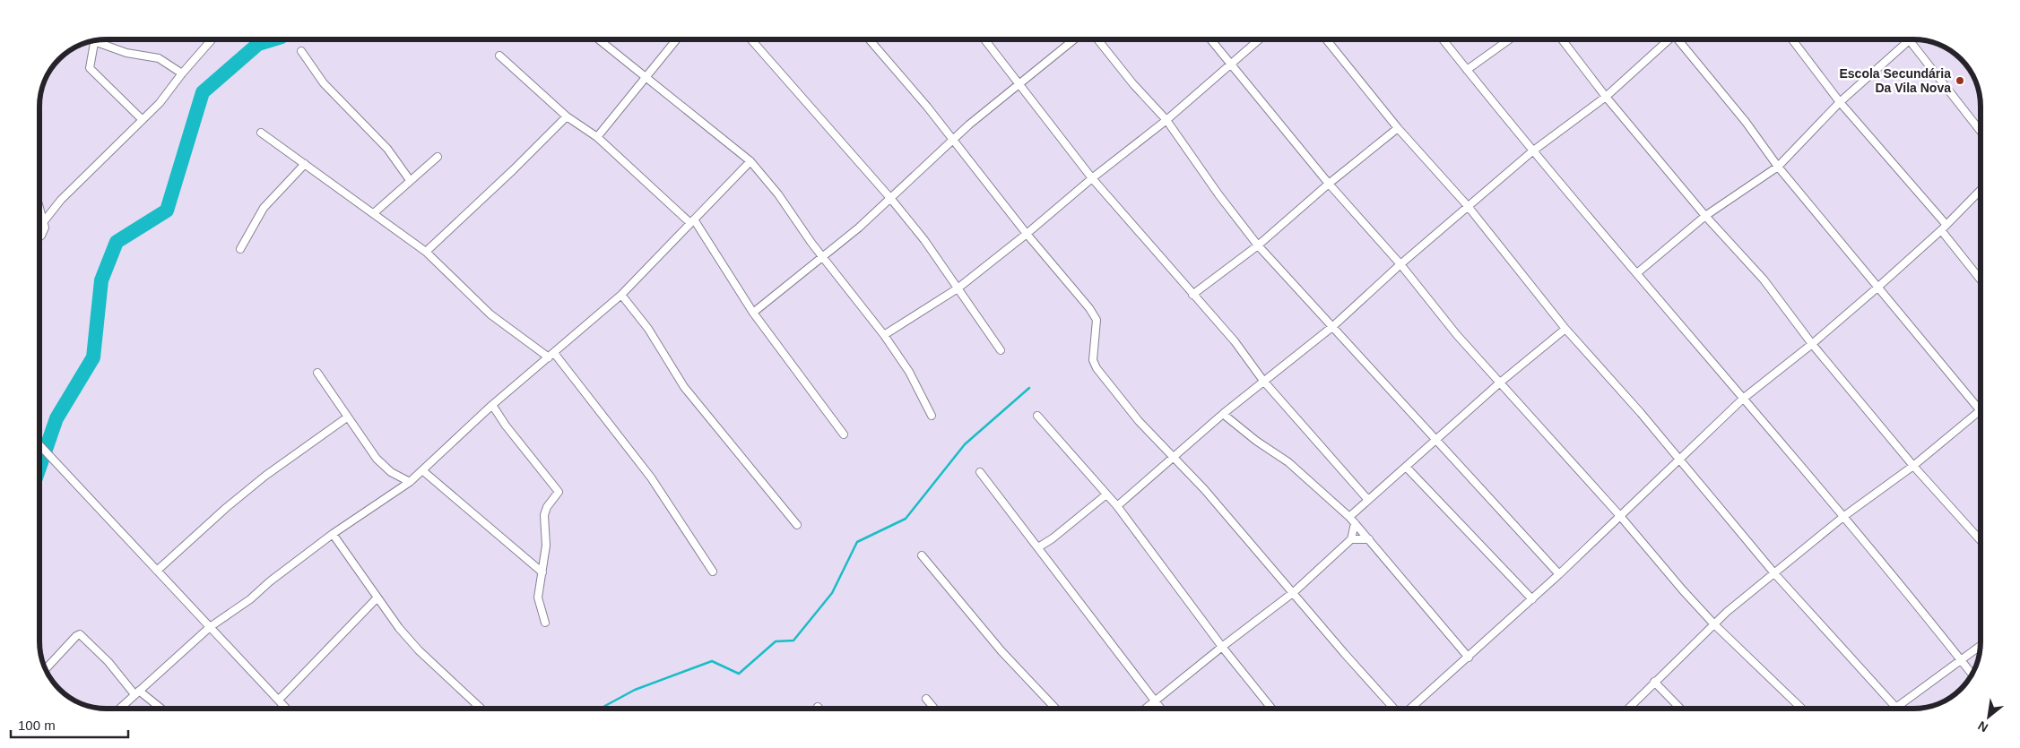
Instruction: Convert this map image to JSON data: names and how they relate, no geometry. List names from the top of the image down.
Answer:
{
  "places": ["Escola Secundária Da Vila Nova"],
  "scale_bar": "100 m",
  "north": "bottom left"
}
